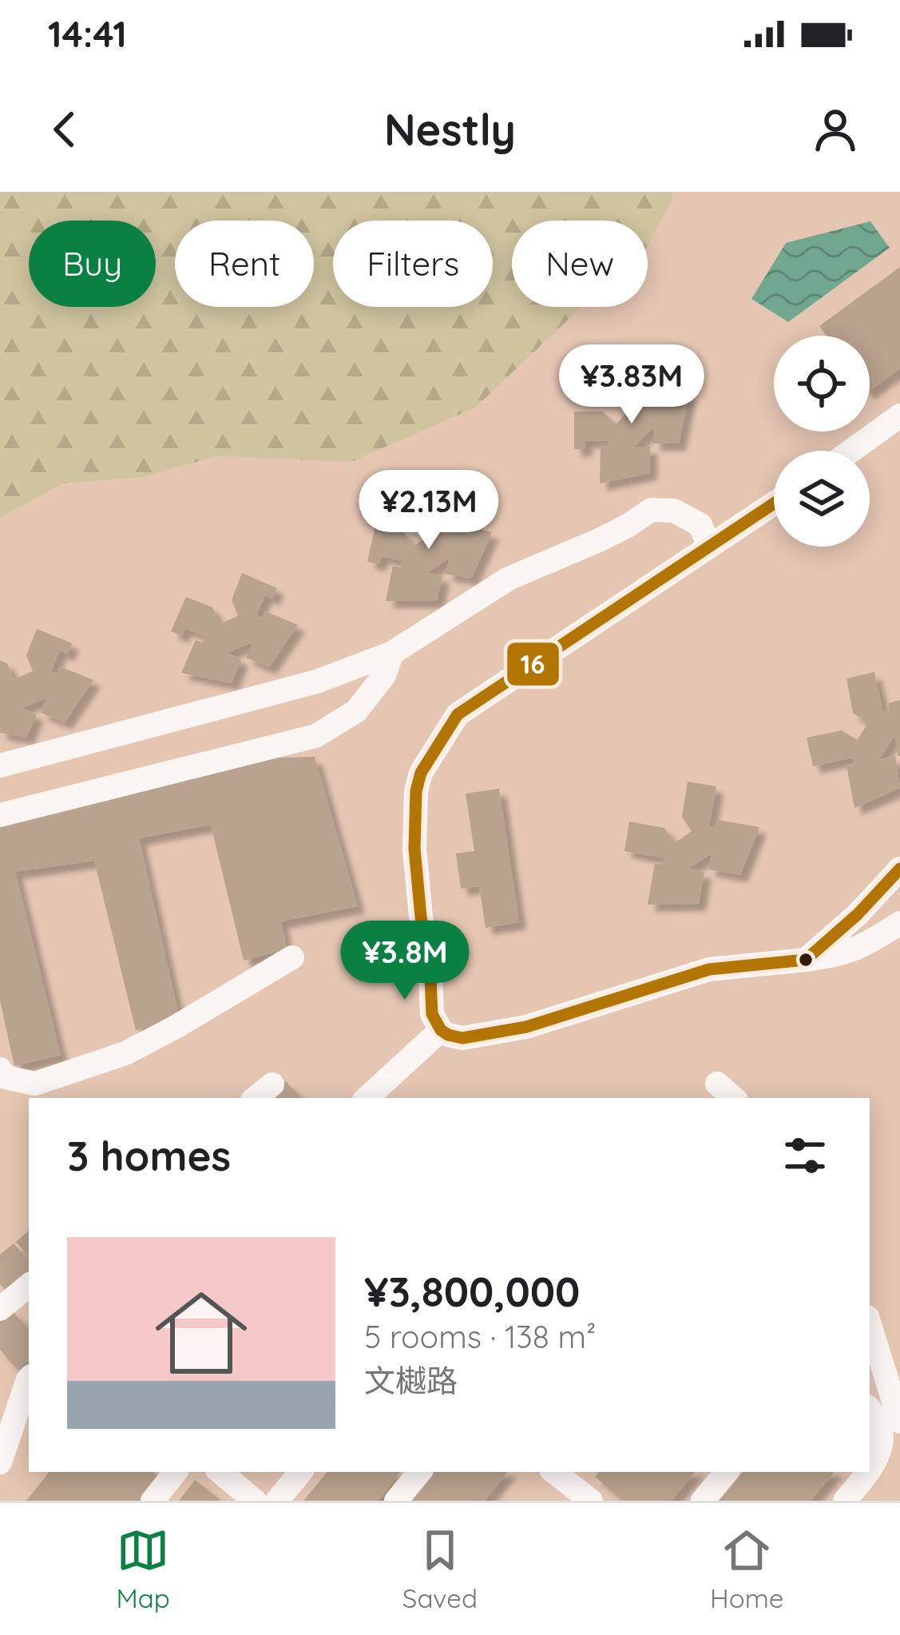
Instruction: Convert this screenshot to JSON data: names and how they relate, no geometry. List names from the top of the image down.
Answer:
{
  "lines": ["transit line 16"],
  "page": {
    "status": "14:41",
    "header": "Nestly",
    "chip": [
      "Buy",
      "Rent",
      "Filters",
      "New"
    ],
    "price": ["¥3.83M", "¥2.13M", "¥3.8M"],
    "heading": "3 homes",
    "list": [
      {
        "name": "¥3,800,000",
        "note": "5 rooms · 138 m² · 文樾路"
      }
    ],
    "tabs": ["Map", "Saved", "Home"]
  }
}
